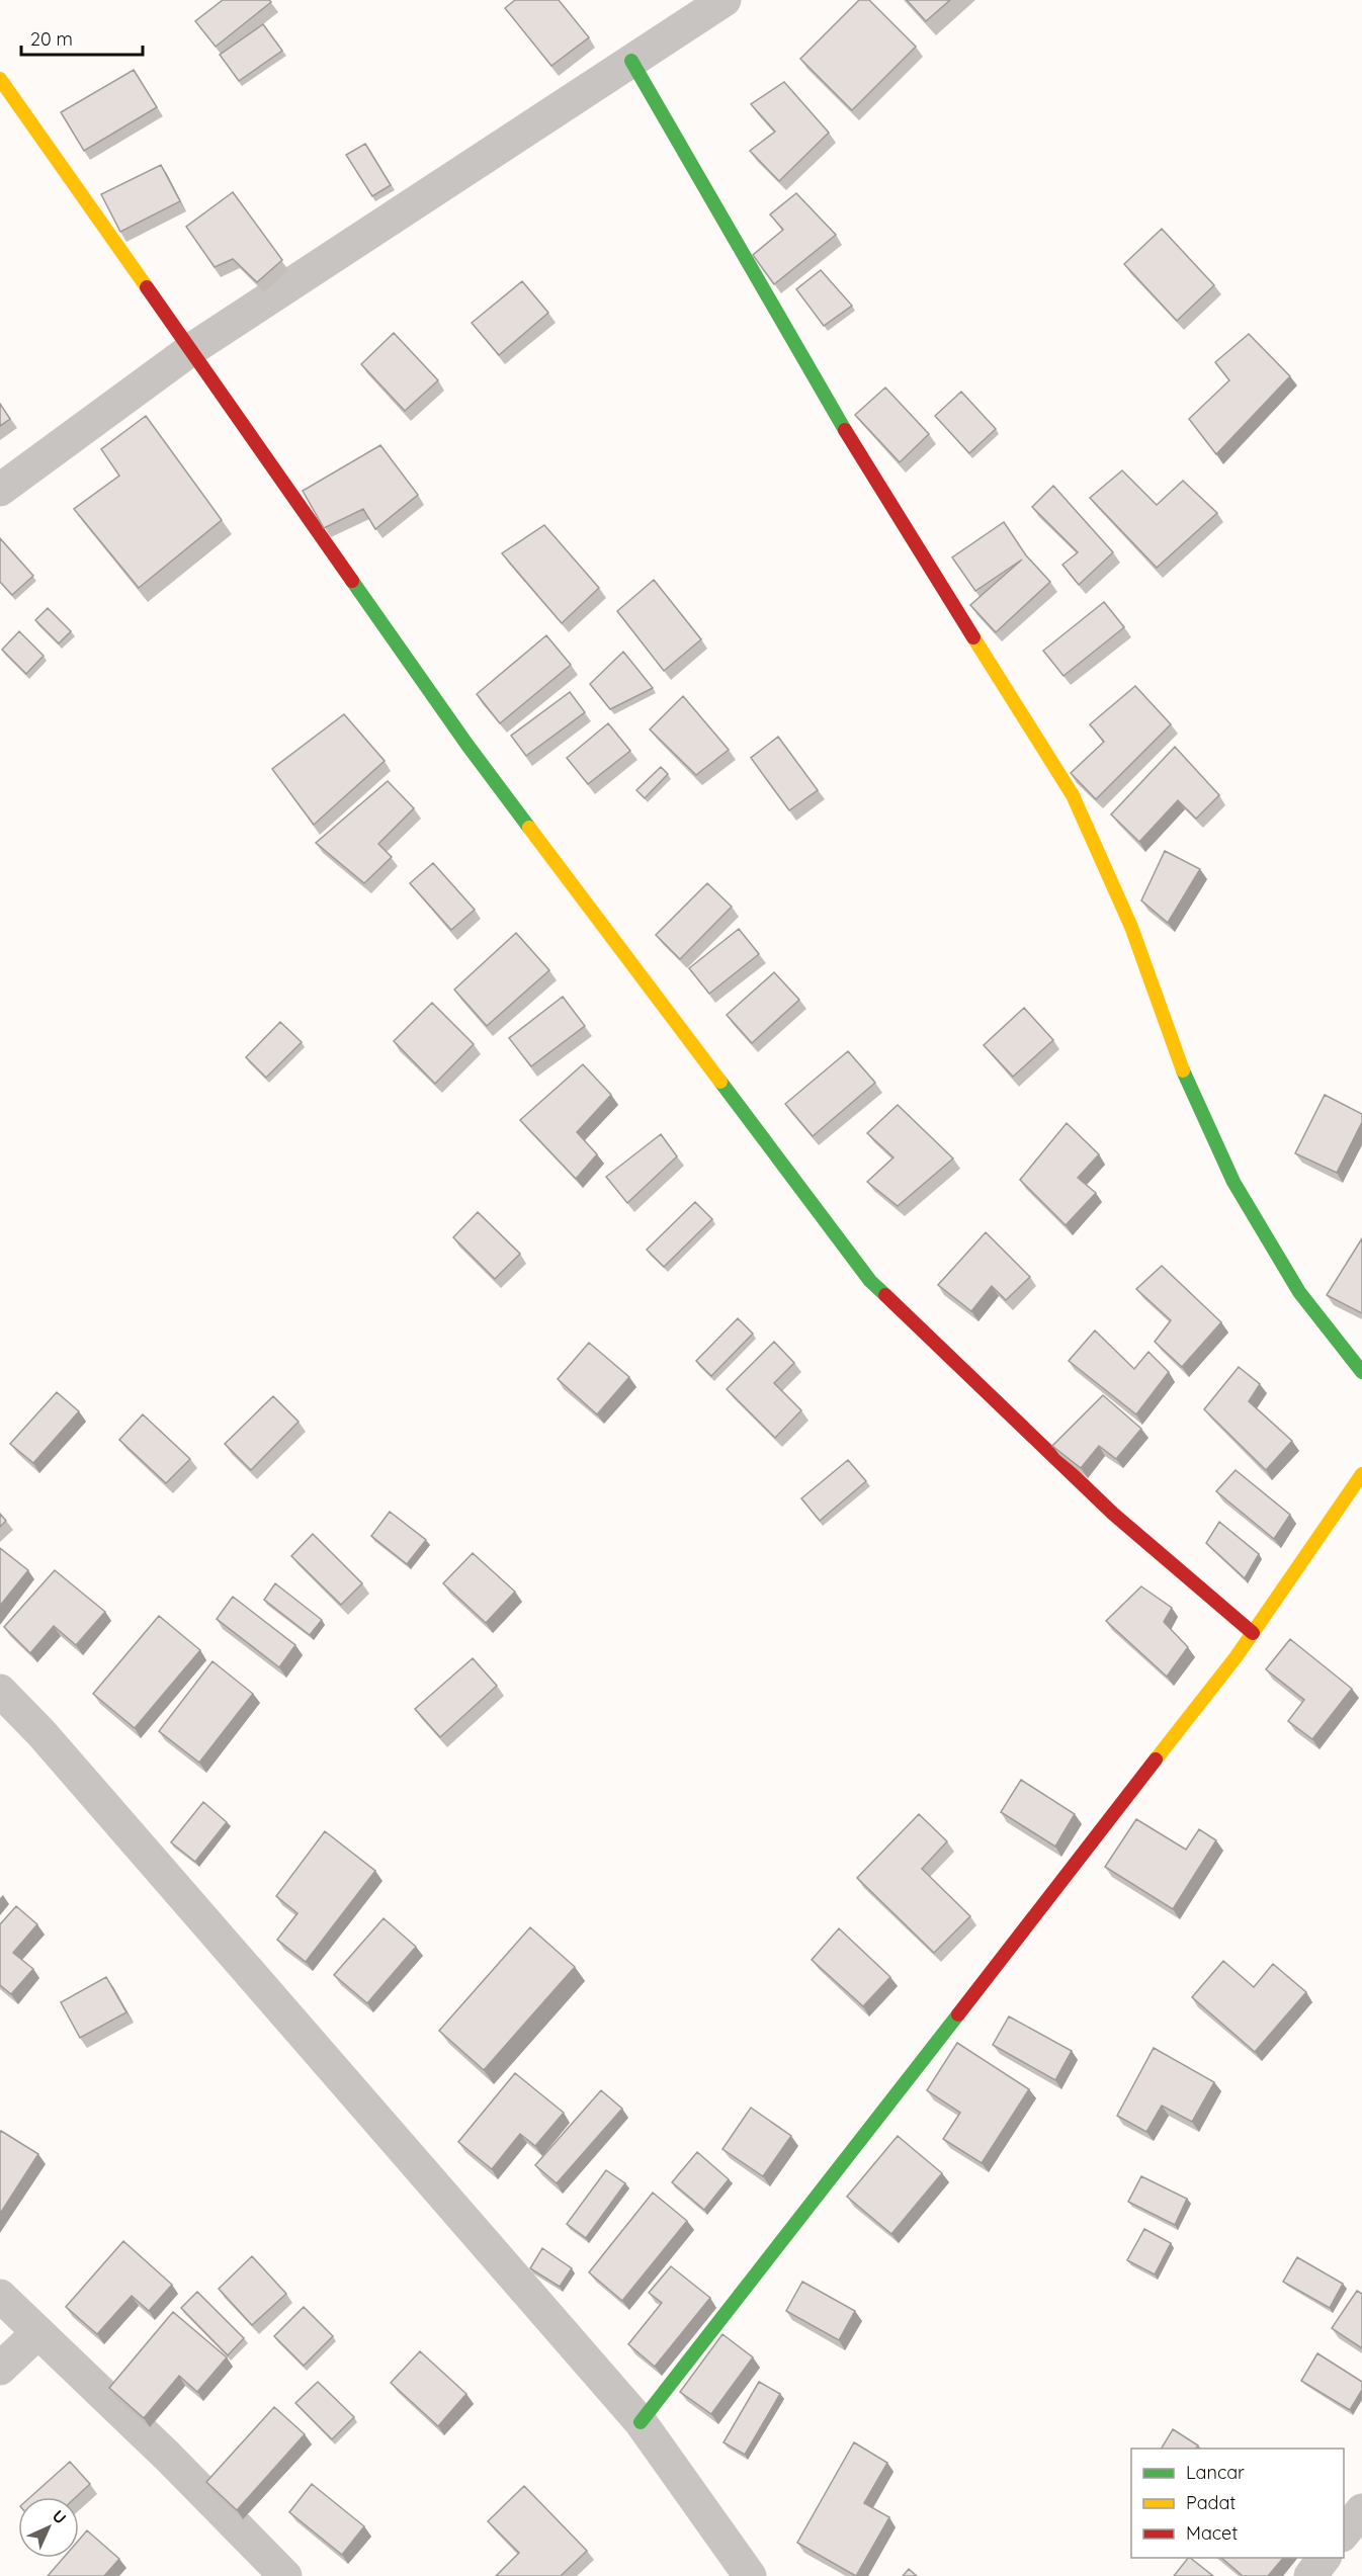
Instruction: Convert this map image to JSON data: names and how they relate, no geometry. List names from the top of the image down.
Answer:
{
  "legend": ["Lancar", "Padat", "Macet"],
  "scale_bar": "20 m",
  "north": "top right"
}
